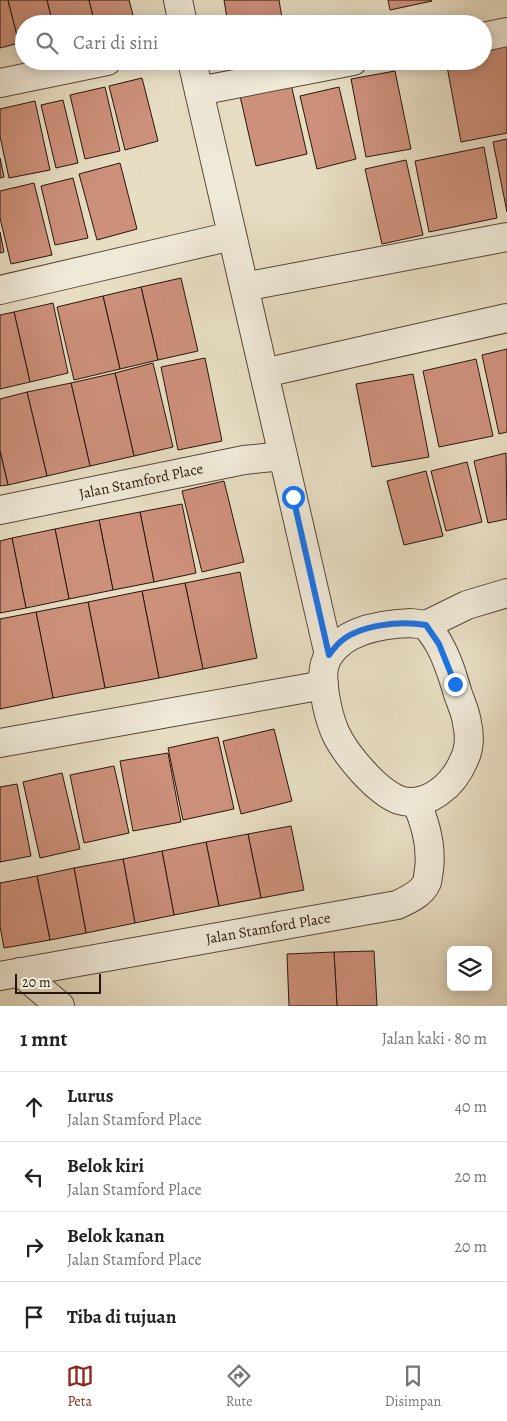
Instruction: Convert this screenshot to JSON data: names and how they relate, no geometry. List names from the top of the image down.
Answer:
{
  "streets": {
    "street": ["Jalan Stamford Place"]
  },
  "scale_bar": "20 m",
  "page": {
    "search": "Cari di sini",
    "scale": "20 m",
    "heading": ["1 mnt", "Jalan kaki · 80 m"],
    "list": [
      ["Lurus", "Jalan Stamford Place", "40 m"],
      ["Belok kiri", "Jalan Stamford Place", "20 m"],
      ["Belok kanan", "Jalan Stamford Place", "20 m"],
      "Tiba di tujuan"
    ],
    "nav": ["Peta", "Rute", "Disimpan"]
  }
}
